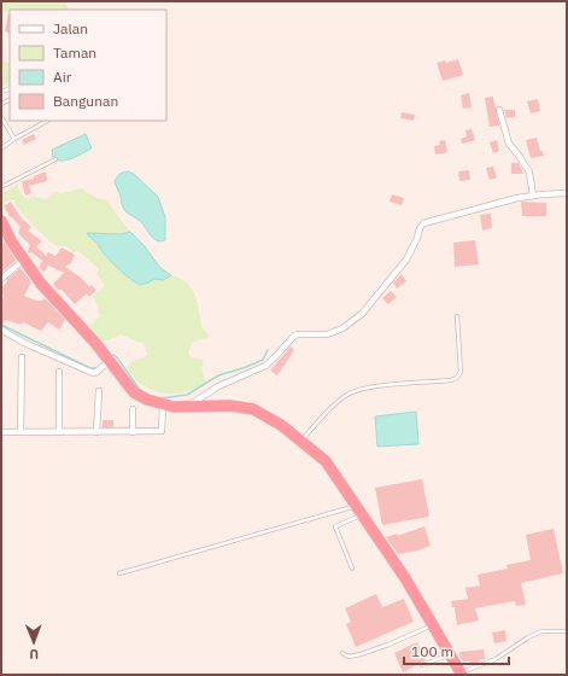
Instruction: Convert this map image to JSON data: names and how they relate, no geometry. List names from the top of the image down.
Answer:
{
  "legend": [
    "Jalan",
    "Taman",
    "Air",
    "Bangunan"
  ],
  "scale_bar": "100 m",
  "north": "bottom"
}
